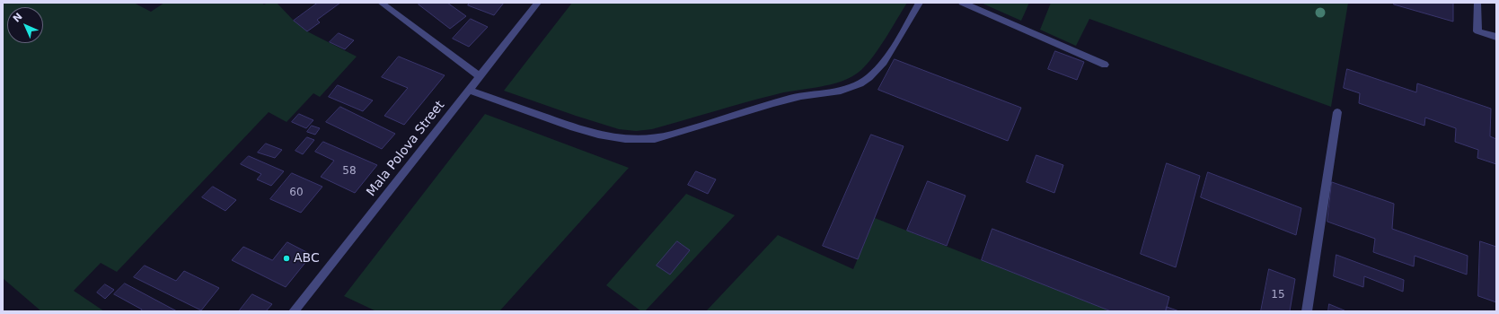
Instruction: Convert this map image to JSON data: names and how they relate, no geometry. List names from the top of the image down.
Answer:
{
  "streets": {
    "street": ["Mala Polova Street"]
  },
  "places": ["ABC"],
  "house_numbers": ["58", "60", "15"],
  "north": "top left"
}
